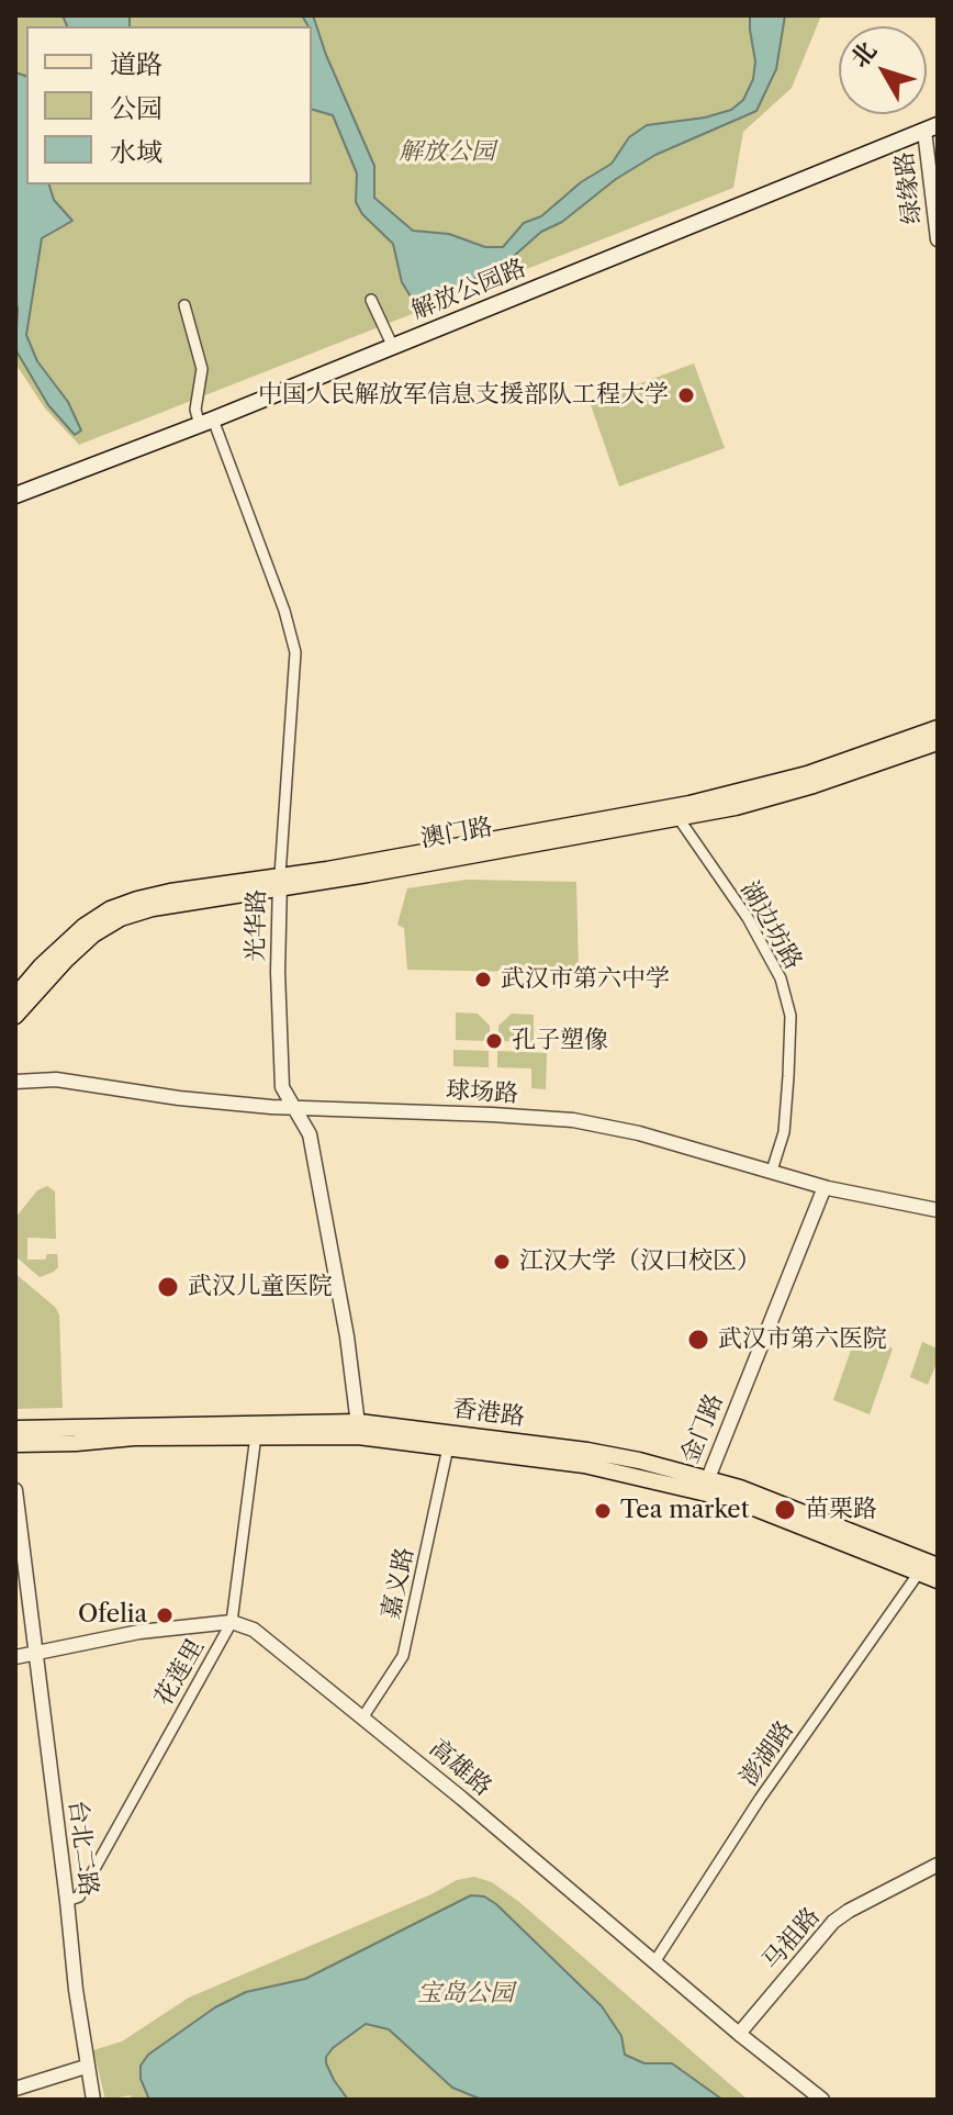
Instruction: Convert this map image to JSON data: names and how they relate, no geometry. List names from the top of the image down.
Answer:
{
  "streets": {
    "main road": ["解放公园路", "澳门路", "香港路"],
    "street": [
      "绿缘路",
      "光华路",
      "湖边坊路",
      "球场路",
      "金门路",
      "嘉义路",
      "花莲里",
      "澎湖路",
      "高雄路",
      "台北二路",
      "马祖路"
    ]
  },
  "crossings": [
    ["绿缘路", "解放公园路"],
    ["解放公园路", "光华路"],
    ["澳门路", "光华路"],
    ["澳门路", "湖边坊路"],
    ["光华路", "球场路"],
    ["光华路", "香港路"],
    ["湖边坊路", "球场路"],
    ["球场路", "金门路"],
    ["香港路", "金门路"],
    ["香港路", "嘉义路"],
    ["香港路", "花莲里"],
    ["香港路", "澎湖路"],
    ["嘉义路", "高雄路"],
    ["花莲里", "高雄路"],
    ["花莲里", "台北二路"],
    ["澎湖路", "高雄路"],
    ["高雄路", "马祖路"]
  ],
  "parks": ["解放公园", "宝岛公园"],
  "places": [
    "中国人民解放军信息支援部队工程大学",
    "武汉市第六中学",
    "孔子塑像",
    "江汉大学（汉口校区）",
    "武汉儿童医院",
    "武汉市第六医院",
    "苗栗路",
    "Tea market",
    "Ofelia"
  ],
  "legend": ["道路", "公园", "水域"],
  "north": "top left"
}
